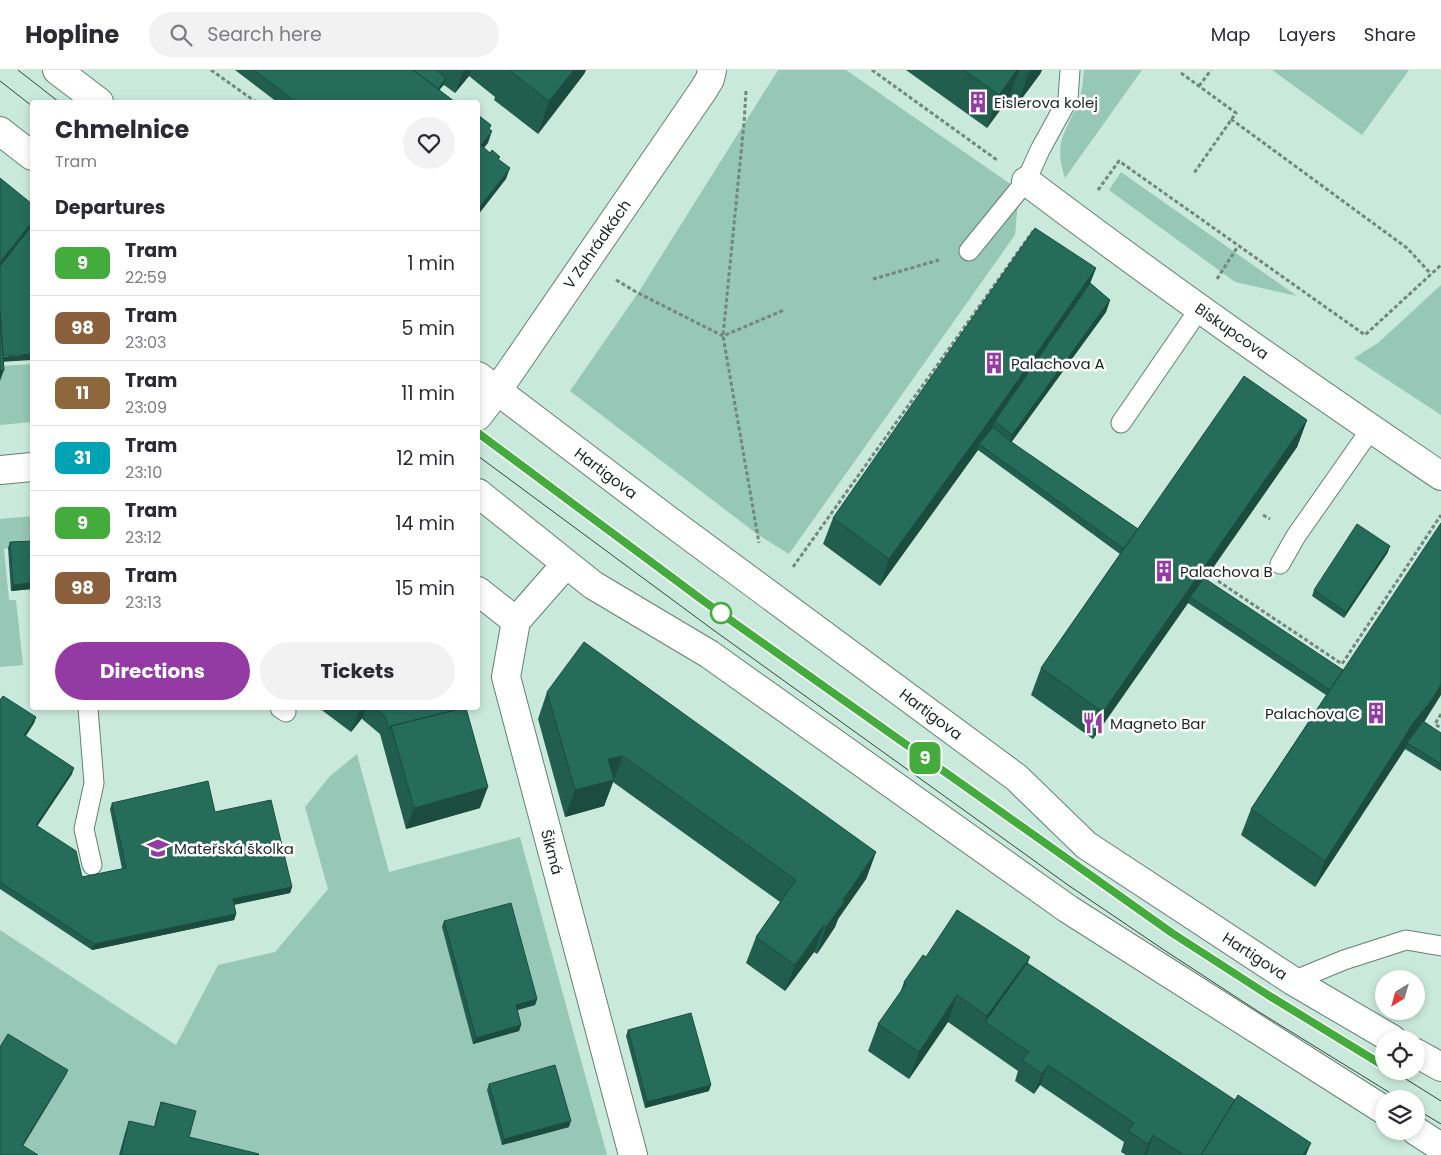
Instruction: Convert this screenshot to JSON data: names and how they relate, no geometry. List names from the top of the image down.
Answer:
{
  "streets": {
    "main road": [
      "V Zahrádkách",
      "Biskupcova",
      "Hartigova",
      "Šikmá"
    ]
  },
  "crossings": [
    ["V Zahrádkách", "Hartigova"]
  ],
  "places": {
    "building": [
      "Eislerova kolej",
      "Palachova A",
      "Palachova B",
      "Palachova C"
    ],
    "restaurant": ["Magneto Bar"],
    "school or university": ["Mateřská školka"]
  },
  "lines": ["tram line 9"],
  "north": "bottom left",
  "page": {
    "header": "Hopline",
    "search": "Search here",
    "nav": ["Map", "Layers", "Share"],
    "on_map": "9",
    "heading": [
      ["Chmelnice", "Tram"],
      "Departures"
    ],
    "list": [
      {
        "mark": "9",
        "name": "Tram",
        "note": "22:59",
        "value": "1 min"
      },
      {
        "mark": "98",
        "name": "Tram",
        "note": "23:03",
        "value": "5 min"
      },
      {
        "mark": "11",
        "name": "Tram",
        "note": "23:09",
        "value": "11 min"
      },
      {
        "mark": "31",
        "name": "Tram",
        "note": "23:10",
        "value": "12 min"
      },
      {
        "mark": "9",
        "name": "Tram",
        "note": "23:12",
        "value": "14 min"
      },
      {
        "mark": "98",
        "name": "Tram",
        "note": "23:13",
        "value": "15 min"
      }
    ],
    "buttons": ["Directions", "Tickets"]
  }
}
